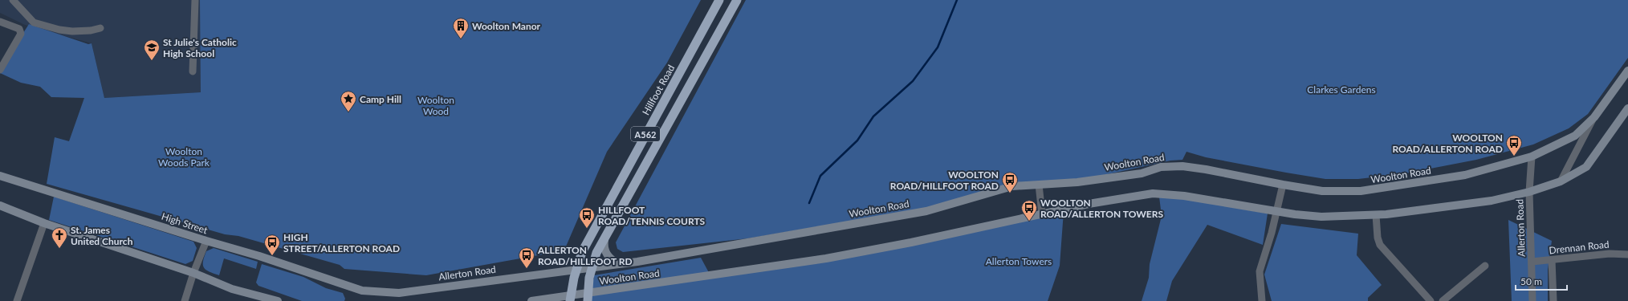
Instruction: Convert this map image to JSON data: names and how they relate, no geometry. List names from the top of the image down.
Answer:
{
  "streets": {
    "highway": ["Hillfoot Road", "A562"],
    "main road": ["Woolton Road", "High Street", "Allerton Road"],
    "street": ["Drennan Road"]
  },
  "crossings": [
    ["Hillfoot Road", "Woolton Road"],
    ["Hillfoot Road", "Allerton Road"],
    ["A562", "Woolton Road"],
    ["Woolton Road", "Allerton Road"],
    ["High Street", "Allerton Road"],
    ["Allerton Road", "Drennan Road"]
  ],
  "parks": [
    "Clarkes Gardens",
    "Woolton Wood",
    "Woolton Woods Park",
    "Allerton Towers"
  ],
  "places": {
    "building": ["Woolton Manor"],
    "school or university": ["St Julie's Catholic High School"],
    "place": ["Camp Hill"],
    "bus stop": [
      "WOOLTON ROAD/ALLERTON ROAD",
      "WOOLTON ROAD/HILLFOOT ROAD",
      "WOOLTON ROAD/ALLERTON TOWERS",
      "HILLFOOT ROAD/TENNIS COURTS",
      "HIGH STREET/ALLERTON ROAD",
      "ALLERTON ROAD/HILLFOOT RD"
    ],
    "church": ["St. James United Church"]
  },
  "scale_bar": "50 m"
}
